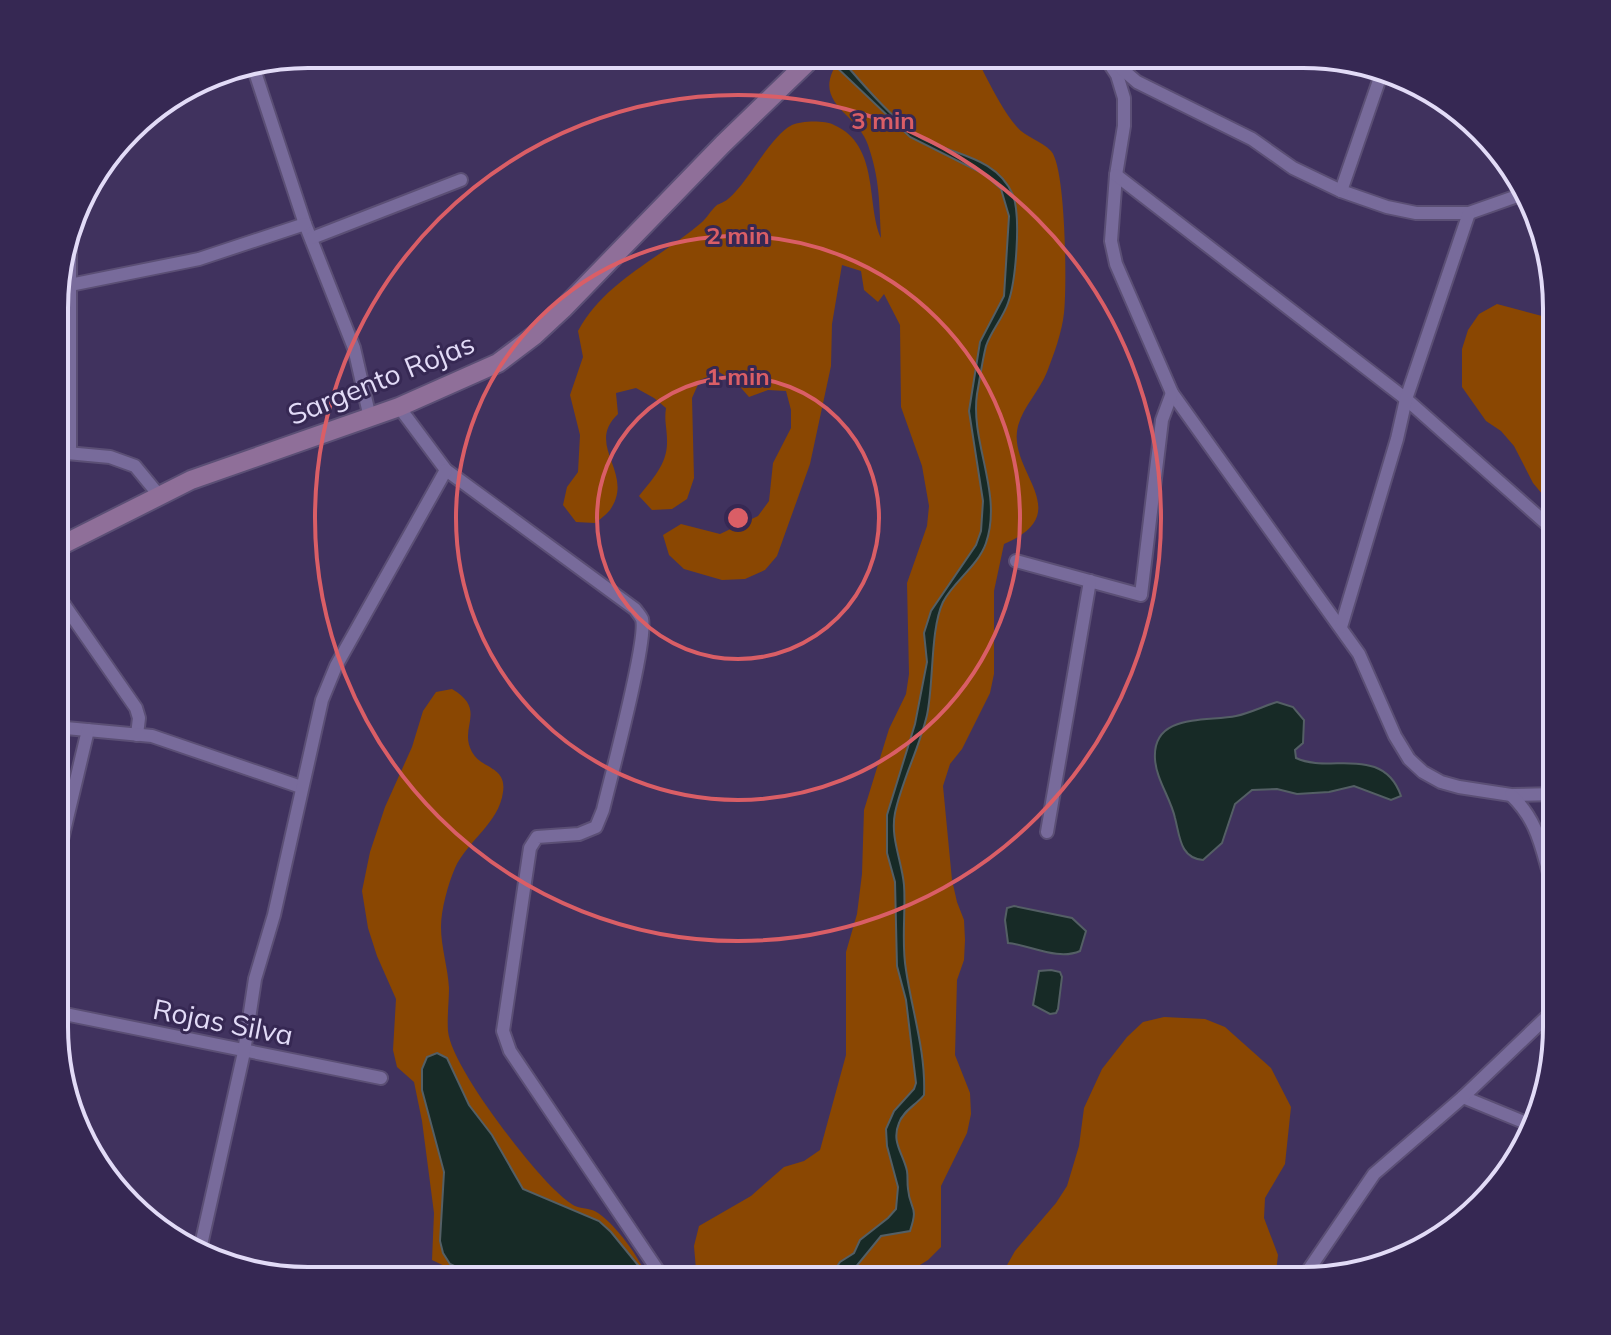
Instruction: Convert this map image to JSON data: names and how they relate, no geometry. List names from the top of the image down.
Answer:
{
  "streets": {
    "street": ["Sargento Rojas", "Rojas Silva"]
  },
  "rings": ["3 min", "2 min", "1 min"]
}
